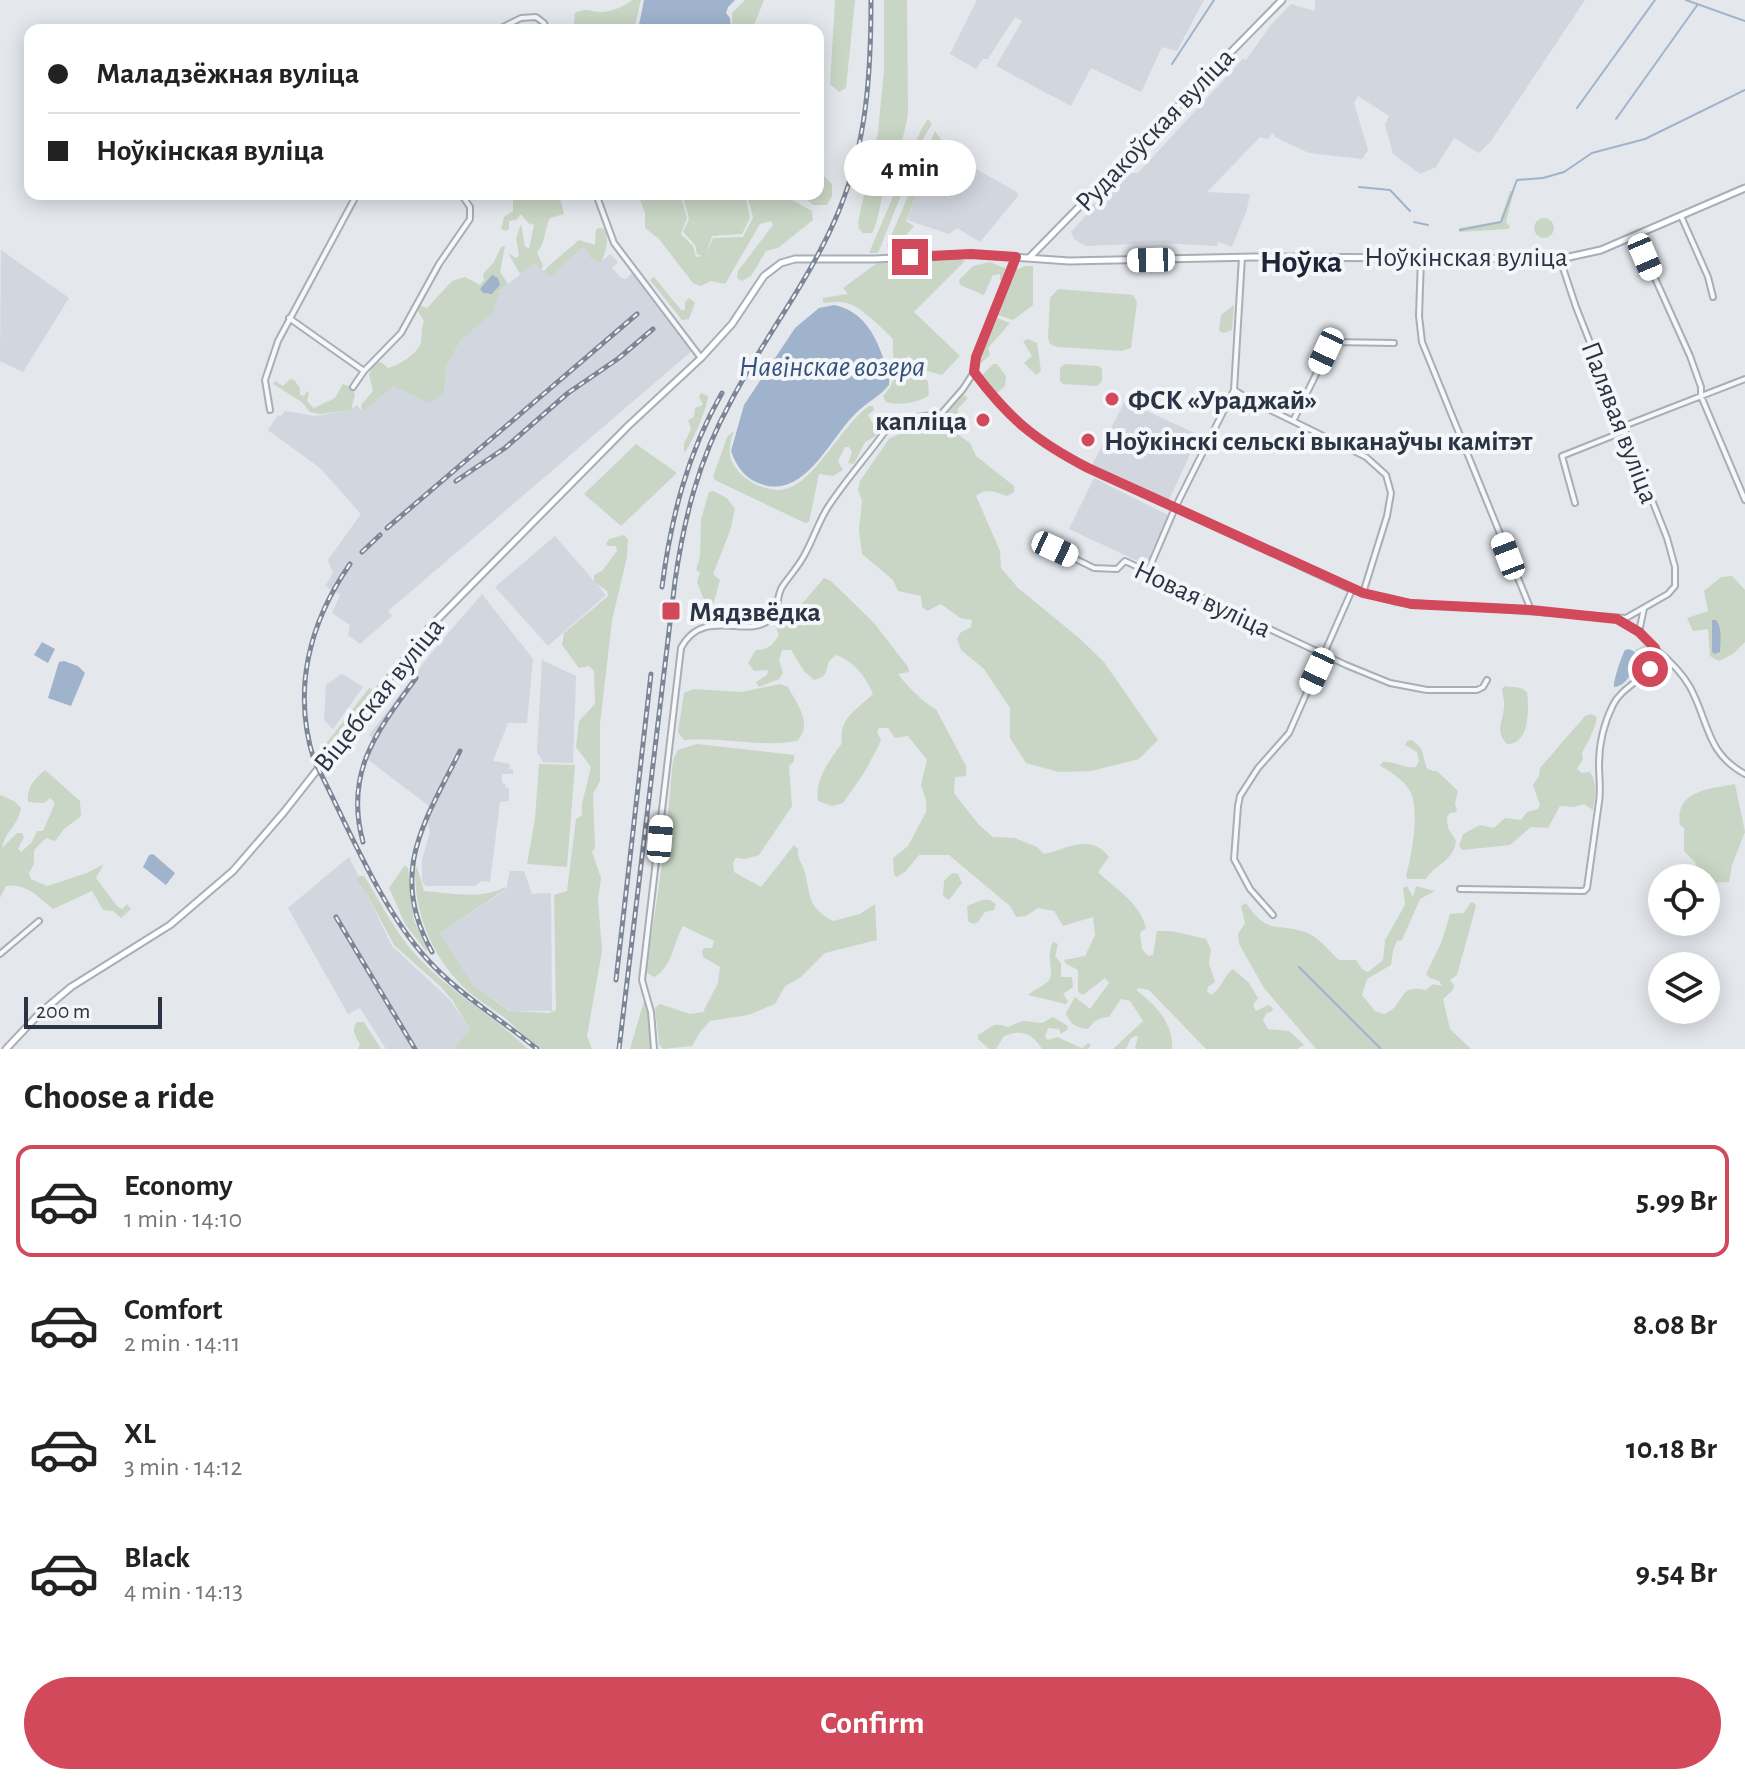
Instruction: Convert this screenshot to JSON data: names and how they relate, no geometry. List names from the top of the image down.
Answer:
{
  "streets": {
    "main road": ["Рудакоўская вуліца", "Ноўкінская вуліца", "Віцебская вуліца"],
    "street": ["Палявая вуліца", "Новая вуліца"]
  },
  "crossings": [
    ["Рудакоўская вуліца", "Ноўкінская вуліца"],
    ["Ноўкінская вуліца", "Палявая вуліца"],
    ["Ноўкінская вуліца", "Віцебская вуліца"]
  ],
  "districts": ["Ноўка"],
  "water": ["Навінскае возера"],
  "places": {
    "other": ["ФСК «Ураджай»", "капліца", "Ноўкінскі сельскі выканаўчы камітэт"],
    "transit": ["Мядзвёдка"]
  },
  "scale_bar": "200 m",
  "page": {
    "banner": ["Маладзёжная вуліца", "Ноўкінская вуліца"],
    "bubble": "4 min",
    "scale": "200 m",
    "heading": "Choose a ride",
    "list": [
      {
        "name": "Economy",
        "note": "1 min · 14:10",
        "value": "5.99 Br"
      },
      {
        "name": "Comfort",
        "note": "2 min · 14:11",
        "value": "8.08 Br"
      },
      {
        "name": "XL",
        "note": "3 min · 14:12",
        "value": "10.18 Br"
      },
      {
        "name": "Black",
        "note": "4 min · 14:13",
        "value": "9.54 Br"
      }
    ],
    "buttons": "Confirm"
  }
}
